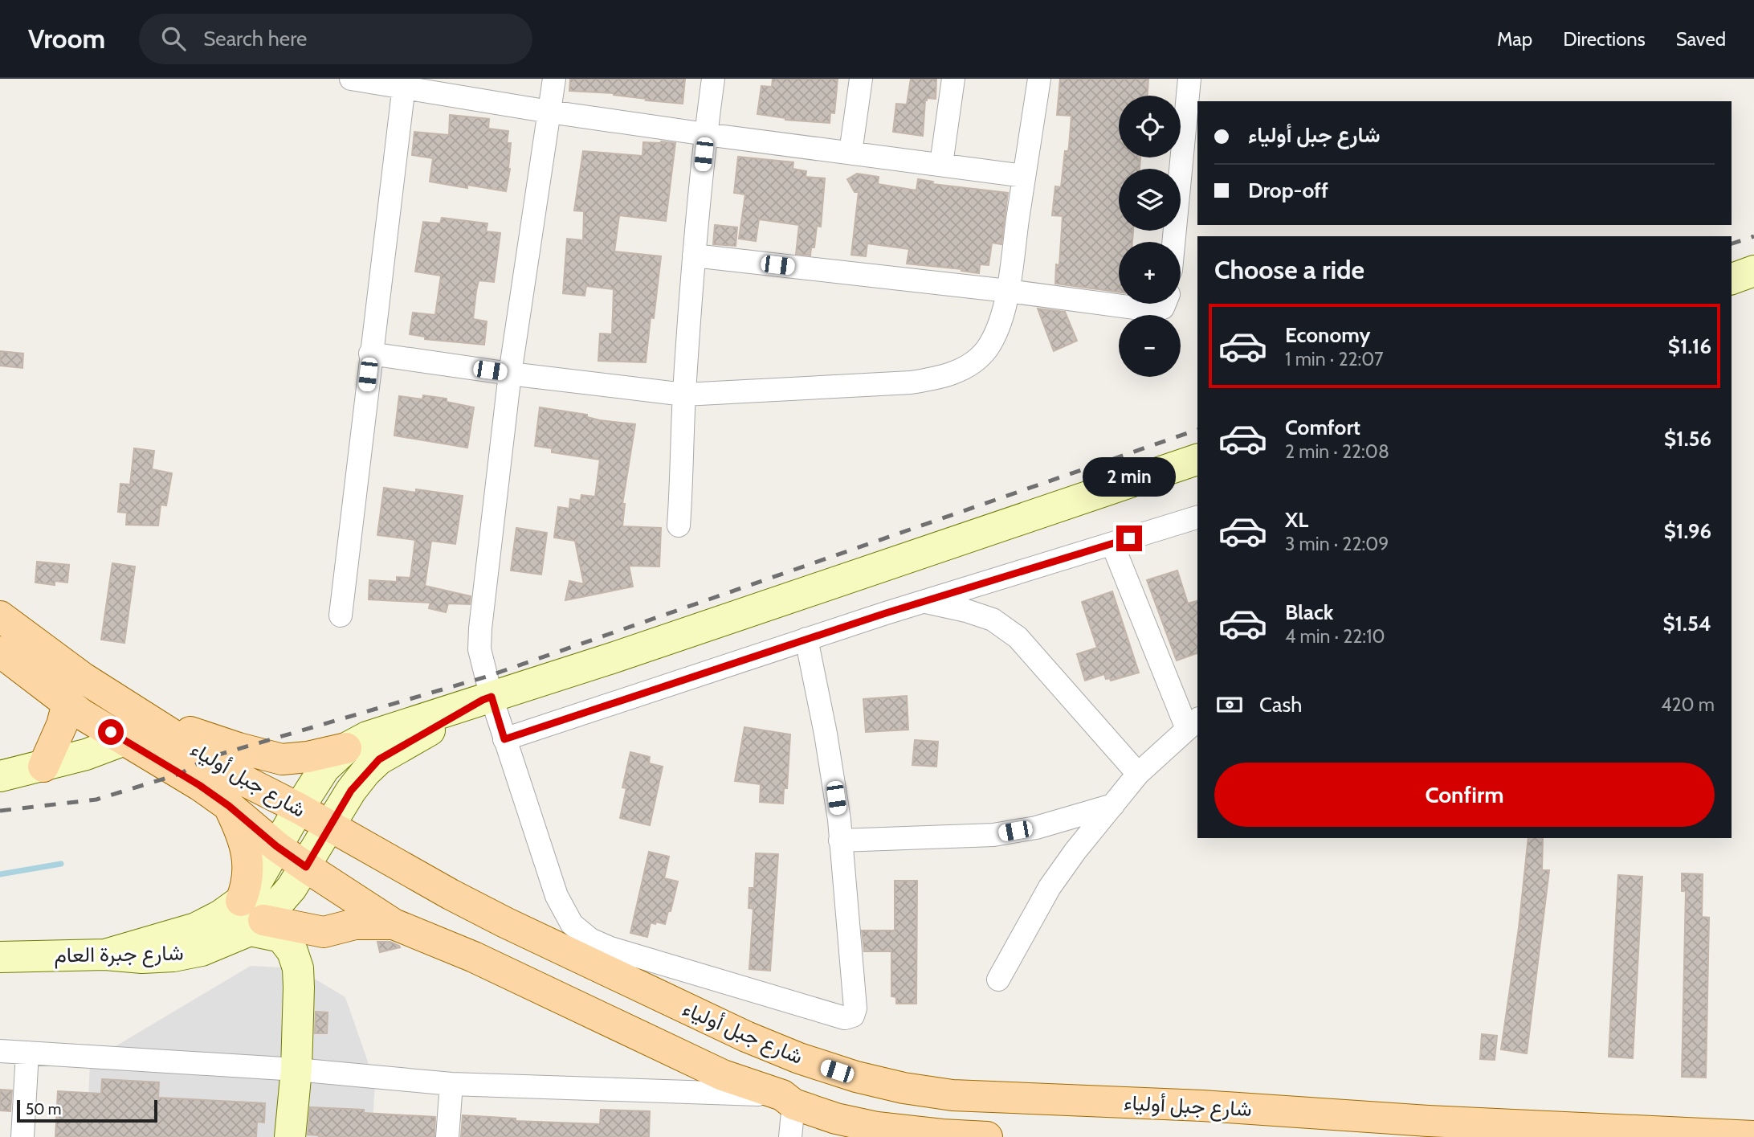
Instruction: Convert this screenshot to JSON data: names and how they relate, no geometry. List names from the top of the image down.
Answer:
{
  "streets": {
    "main road": ["شارع جبل أولياء"],
    "street": ["شارع جبرة العام"]
  },
  "scale_bar": "50 m",
  "page": {
    "header": "Vroom",
    "search": "Search here",
    "nav": ["Map", "Directions", "Saved"],
    "map_buttons": ["+", "−"],
    "banner": ["شارع جبل أولياء", "Drop-off"],
    "heading": "Choose a ride",
    "list": [
      {
        "name": "Economy",
        "note": "1 min · 22:07",
        "value": "$1.16"
      },
      {
        "name": "Comfort",
        "note": "2 min · 22:08",
        "value": "$1.56"
      },
      {
        "name": "XL",
        "note": "3 min · 22:09",
        "value": "$1.96"
      },
      {
        "name": "Black",
        "note": "4 min · 22:10",
        "value": "$1.54"
      }
    ],
    "bubble": "2 min",
    "pay": ["Cash", "420 m"],
    "buttons": "Confirm",
    "scale": "50 m"
  }
}
